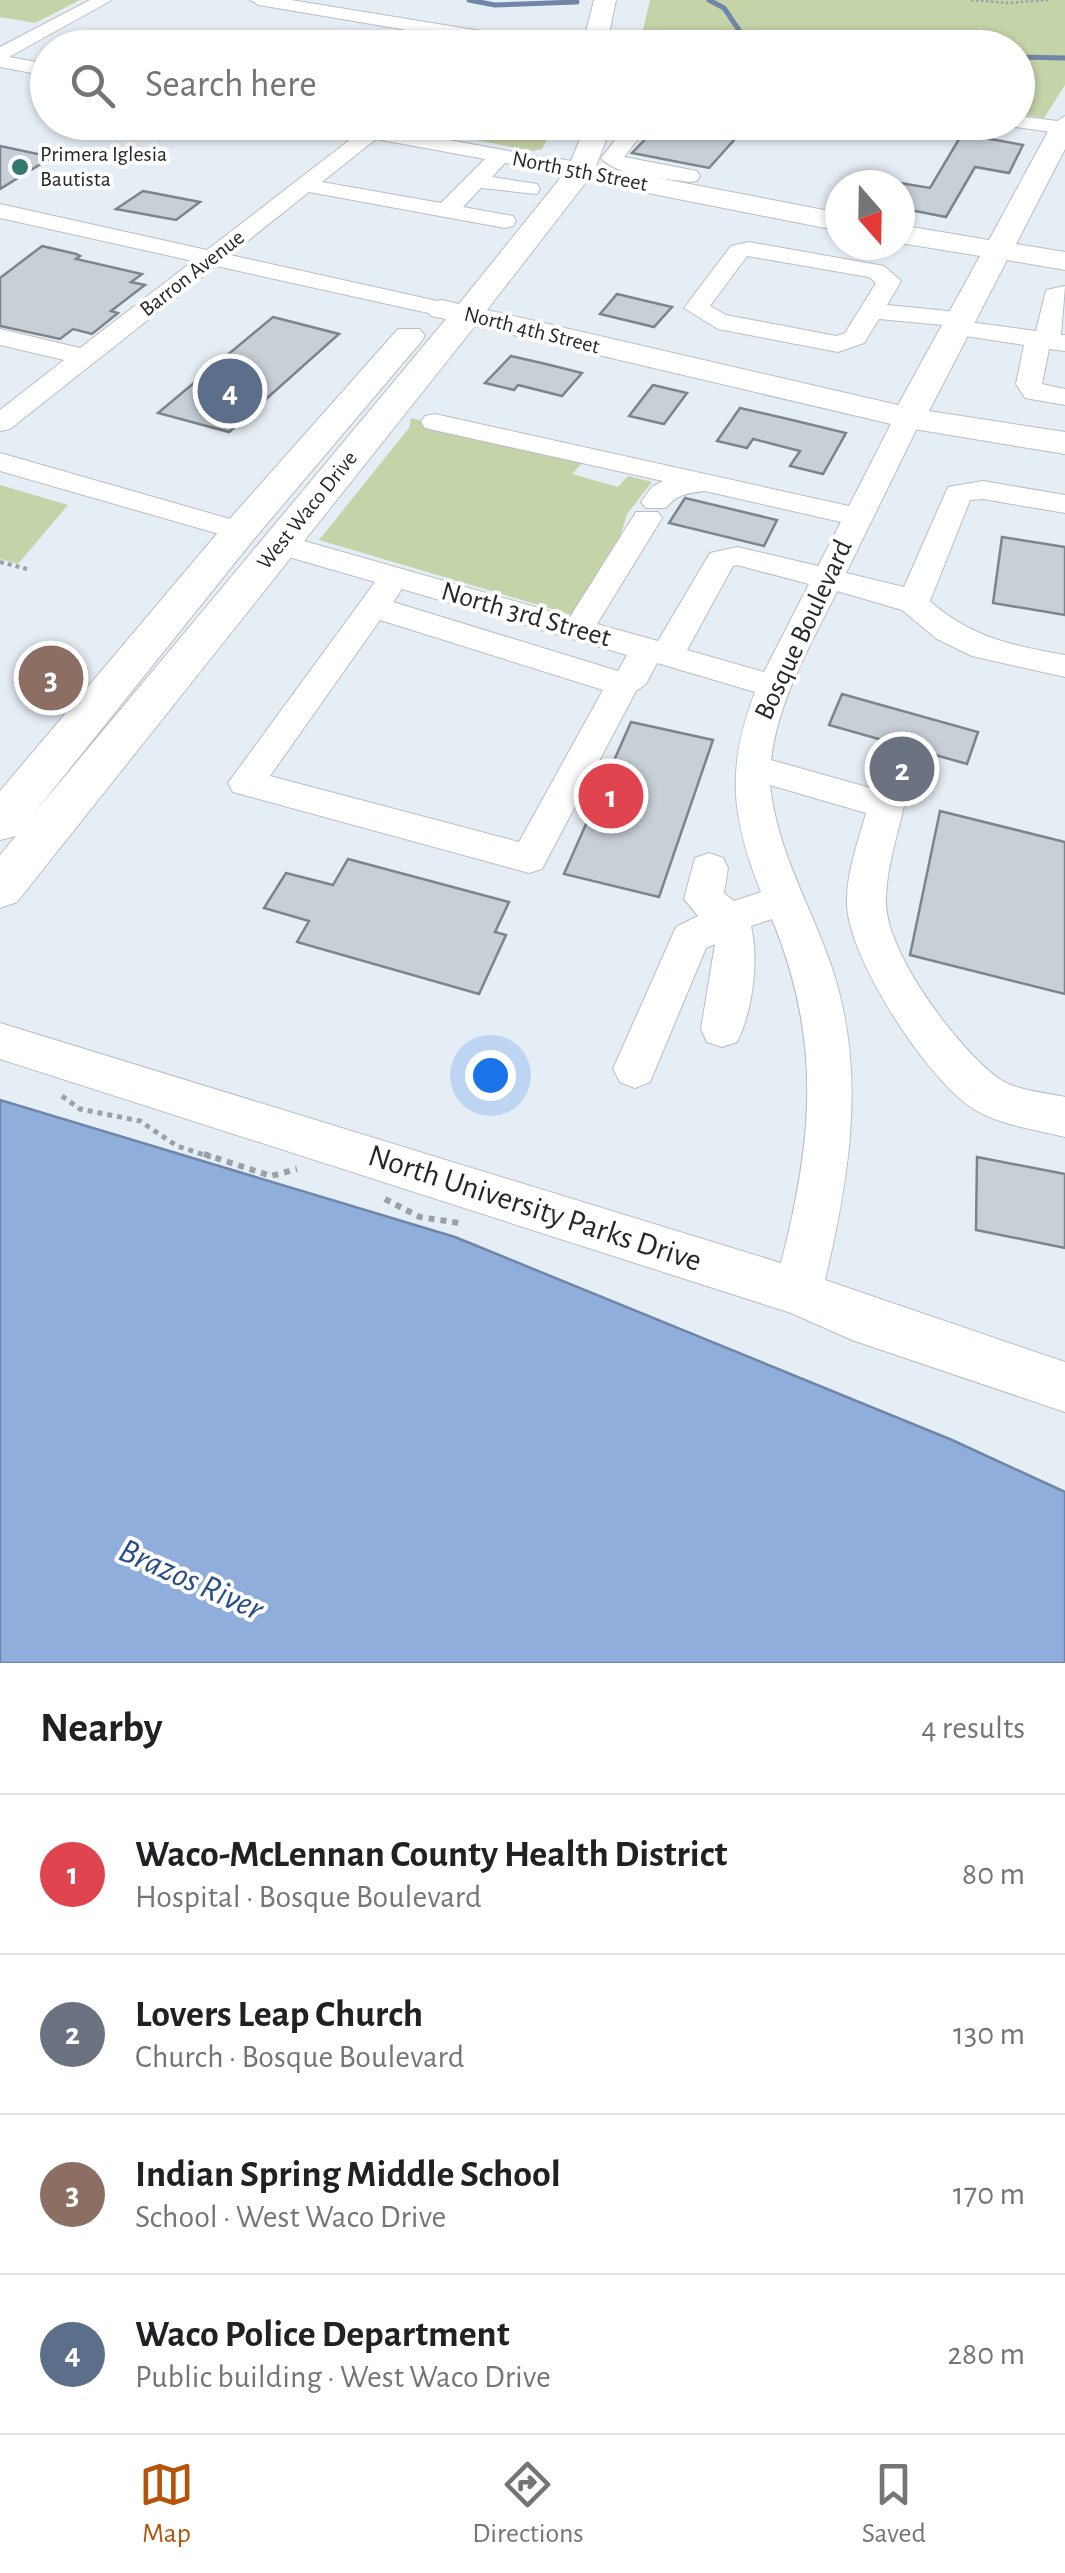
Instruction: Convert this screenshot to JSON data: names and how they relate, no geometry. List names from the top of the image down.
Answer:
{
  "streets": {
    "main road": [
      "North 5th Street",
      "North 4th Street",
      "West Waco Drive",
      "Bosque Boulevard"
    ],
    "street": ["Barron Avenue", "North 3rd Street", "North University Parks Drive"]
  },
  "crossings": [
    ["North 5th Street", "West Waco Drive"],
    ["Barron Avenue", "North 4th Street"],
    ["North 4th Street", "West Waco Drive"],
    ["North 4th Street", "Bosque Boulevard"],
    ["West Waco Drive", "North 3rd Street"],
    ["North 3rd Street", "Bosque Boulevard"],
    ["Bosque Boulevard", "North University Parks Drive"]
  ],
  "water": ["Brazos River"],
  "places": ["Primera Iglesia Bautista"],
  "north": "bottom",
  "page": {
    "search": "Search here",
    "pins": [
      "4",
      "3",
      "2",
      "1"
    ],
    "heading": ["Nearby", "4 results"],
    "list": [
      {
        "mark": "1",
        "name": "Waco-McLennan County Health District",
        "note": "Hospital · Bosque Boulevard",
        "value": "80 m"
      },
      {
        "mark": "2",
        "name": "Lovers Leap Church",
        "note": "Church · Bosque Boulevard",
        "value": "130 m"
      },
      {
        "mark": "3",
        "name": "Indian Spring Middle School",
        "note": "School · West Waco Drive",
        "value": "170 m"
      },
      {
        "mark": "4",
        "name": "Waco Police Department",
        "note": "Public building · West Waco Drive",
        "value": "280 m"
      }
    ],
    "nav": ["Map", "Directions", "Saved"]
  }
}
